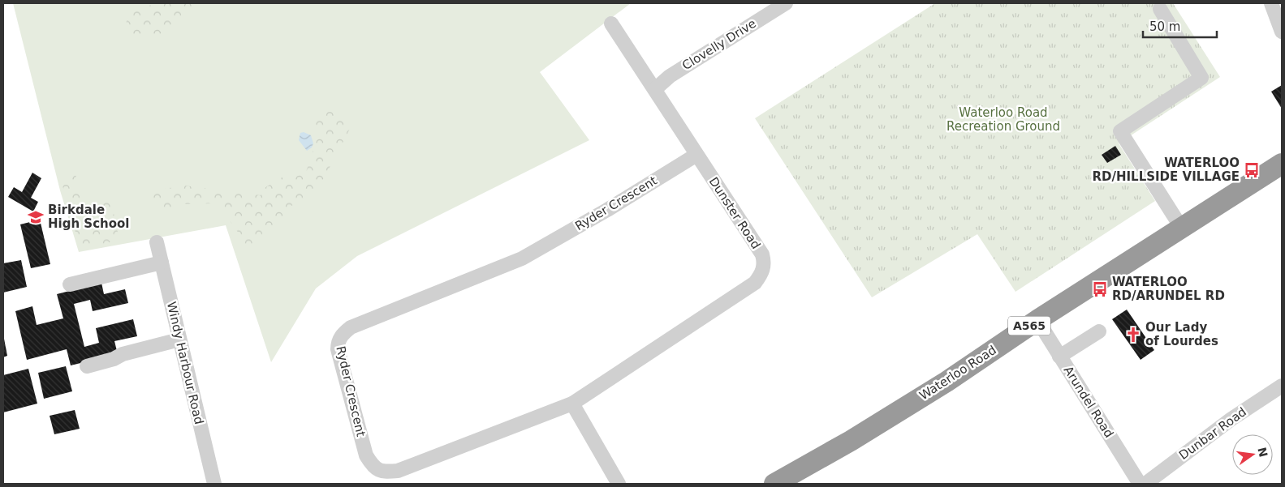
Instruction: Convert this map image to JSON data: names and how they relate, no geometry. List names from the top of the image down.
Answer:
{
  "streets": {
    "highway": ["A565", "Waterloo Road"],
    "street": [
      "Clovelly Drive",
      "Ryder Crescent",
      "Dunster Road",
      "Windy Harbour Road",
      "Arundel Road",
      "Dunbar Road"
    ]
  },
  "crossings": [
    ["Clovelly Drive", "Dunster Road"],
    ["Ryder Crescent", "Dunster Road"],
    ["Waterloo Road", "Arundel Road"],
    ["Arundel Road", "Dunbar Road"]
  ],
  "parks": ["Waterloo Road Recreation Ground"],
  "places": {
    "bus stop": ["WATERLOO RD/HILLSIDE VILLAGE", "WATERLOO RD/ARUNDEL RD"],
    "school or university": ["Birkdale High School"],
    "church": ["Our Lady of Lourdes"]
  },
  "scale_bar": "50 m",
  "north": "right"
}
